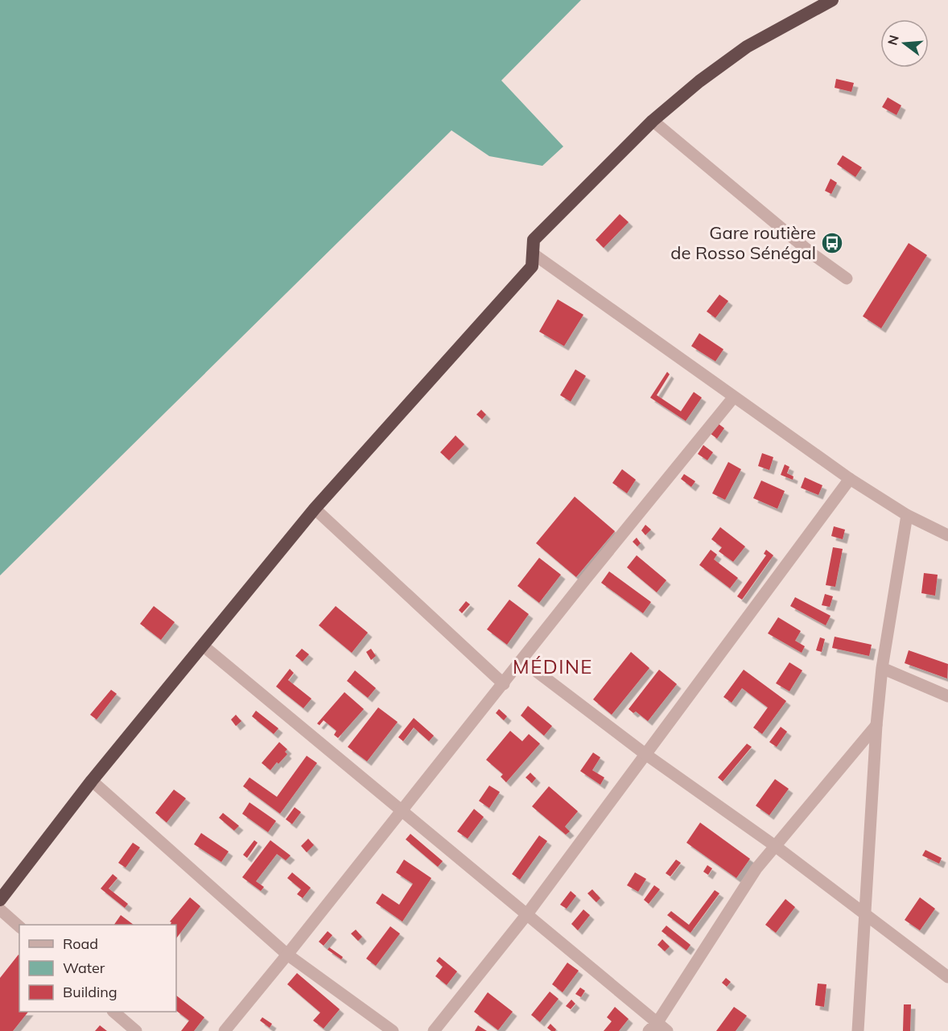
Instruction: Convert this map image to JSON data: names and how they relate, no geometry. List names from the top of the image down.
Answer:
{
  "districts": ["MÉDINE"],
  "places": {
    "bus stop": ["Gare routière de Rosso Sénégal"]
  },
  "legend": ["Road", "Water", "Building"],
  "north": "left"
}
